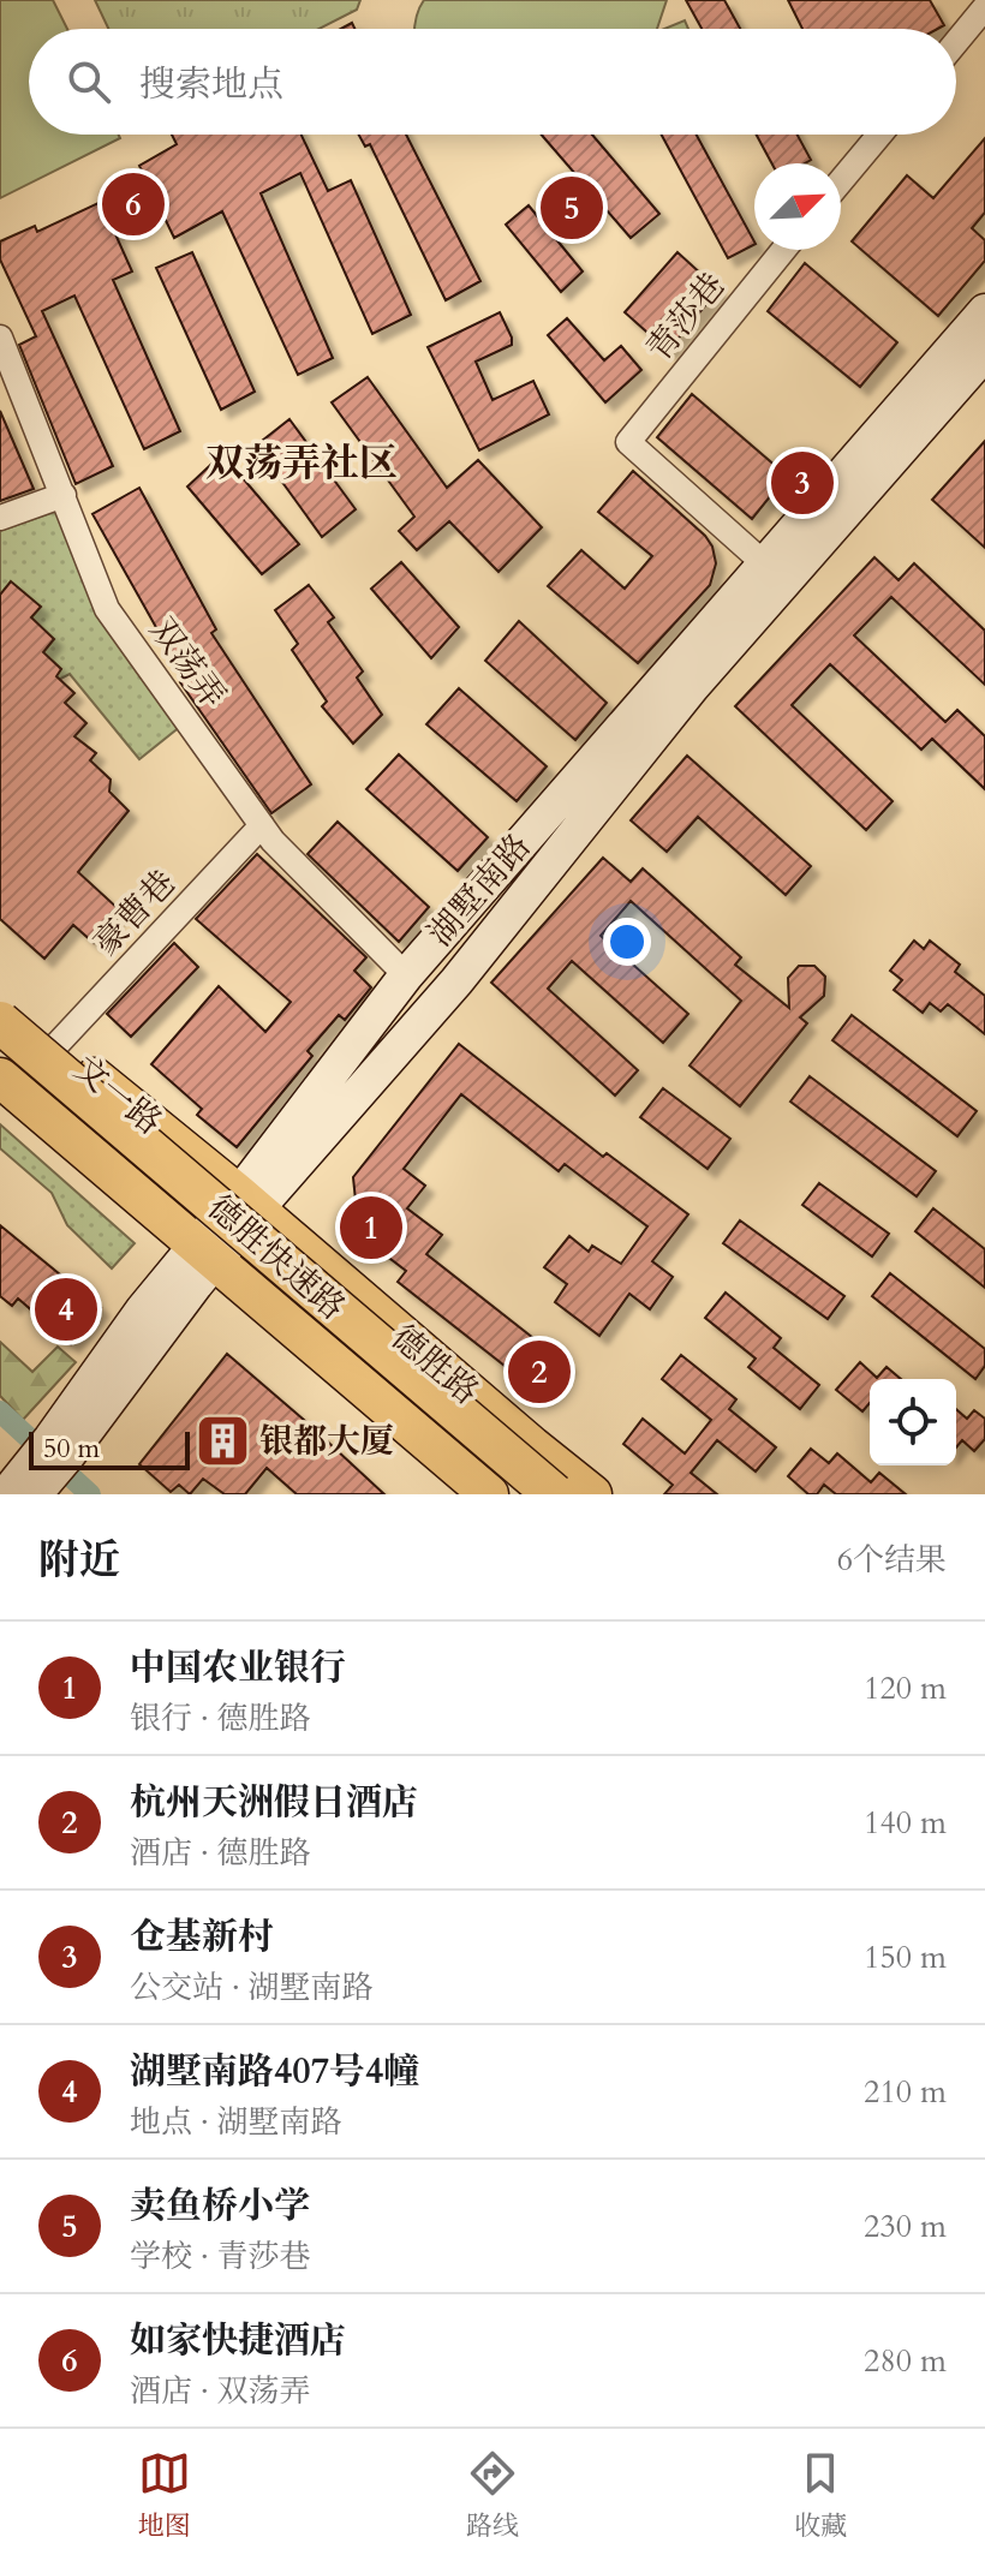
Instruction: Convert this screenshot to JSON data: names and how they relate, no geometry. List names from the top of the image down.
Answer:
{
  "streets": {
    "highway": ["德胜快速路"],
    "main road": ["湖墅南路", "文一路", "德胜路"],
    "street": ["青莎巷", "双荡弄", "豪曹巷"]
  },
  "crossings": [
    ["青莎巷", "湖墅南路"],
    ["双荡弄", "湖墅南路"],
    ["双荡弄", "豪曹巷"],
    ["湖墅南路", "文一路"],
    ["湖墅南路", "德胜路"],
    ["豪曹巷", "文一路"],
    ["文一路", "德胜路"]
  ],
  "districts": ["双荡弄社区"],
  "places": {
    "building": ["银都大厦"]
  },
  "scale_bar": "50 m",
  "north": "top right",
  "page": {
    "search": "搜索地点",
    "pins": [
      "6",
      "5",
      "3",
      "1",
      "4",
      "2"
    ],
    "scale": "50 m",
    "heading": ["附近", "6个结果"],
    "list": [
      {
        "mark": "1",
        "name": "中国农业银行",
        "note": "银行 · 德胜路",
        "value": "120 m"
      },
      {
        "mark": "2",
        "name": "杭州天洲假日酒店",
        "note": "酒店 · 德胜路",
        "value": "140 m"
      },
      {
        "mark": "3",
        "name": "仓基新村",
        "note": "公交站 · 湖墅南路",
        "value": "150 m"
      },
      {
        "mark": "4",
        "name": "湖墅南路407号4幢",
        "note": "地点 · 湖墅南路",
        "value": "210 m"
      },
      {
        "mark": "5",
        "name": "卖鱼桥小学",
        "note": "学校 · 青莎巷",
        "value": "230 m"
      },
      {
        "mark": "6",
        "name": "如家快捷酒店",
        "note": "酒店 · 双荡弄",
        "value": "280 m"
      }
    ],
    "nav": ["地图", "路线", "收藏"]
  }
}
